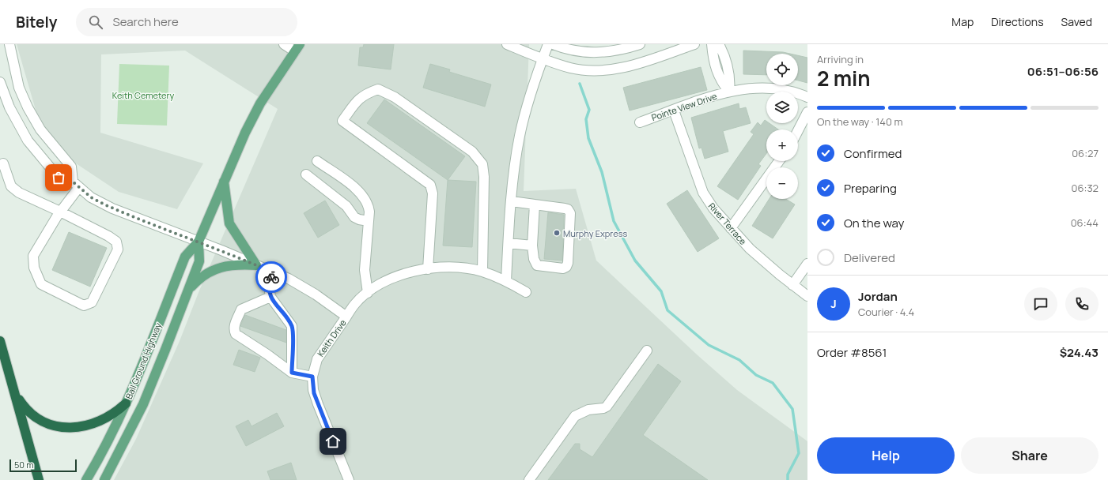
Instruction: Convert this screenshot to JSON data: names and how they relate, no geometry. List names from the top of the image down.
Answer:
{
  "streets": {
    "main road": ["Ball Ground Highway"],
    "street": ["Pointe View Drive", "River Terrace", "Keith Drive"]
  },
  "crossings": [
    ["Pointe View Drive", "River Terrace"],
    ["Keith Drive", "Ball Ground Highway"]
  ],
  "parks": ["Keith Cemetery"],
  "places": ["Murphy Express"],
  "scale_bar": "50 m",
  "page": {
    "header": "Bitely",
    "search": "Search here",
    "nav": ["Map", "Directions", "Saved"],
    "heading": ["2 min", "Arriving in", "06:51–06:56"],
    "panel": [
      "Jordan",
      "Courier · 4.4",
      "Order #8561",
      "$24.43"
    ],
    "map_buttons": ["+", "−"],
    "bar": "On the way · 140 m",
    "list": [
      ["Confirmed", "06:27"],
      ["Preparing", "06:32"],
      ["On the way", "06:44"],
      "Delivered"
    ],
    "round": "J",
    "buttons": ["Help", "Share"],
    "scale": "50 m"
  }
}
